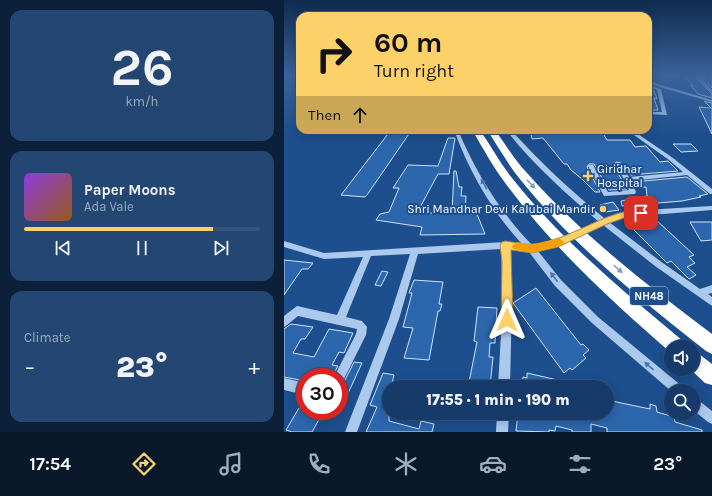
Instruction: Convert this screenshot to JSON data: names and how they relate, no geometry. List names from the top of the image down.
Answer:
{
  "streets": {
    "highway": ["NH48"]
  },
  "places": {
    "health": ["Giridhar Hospital"],
    "other": ["Shri Mandhar Devi Kalubai Mandir"]
  },
  "page": {
    "tile": [
      ["26", "km/h"],
      "Climate"
    ],
    "turn": ["60 m", "Turn right"],
    "then": "Then",
    "song": ["Paper Moons", "Ada Vale"],
    "heat": ["−", "23°", "+"],
    "limit": "30",
    "trip": "17:55 · 1 min · 190 m",
    "tabs": ["17:54", "23°"]
  }
}
